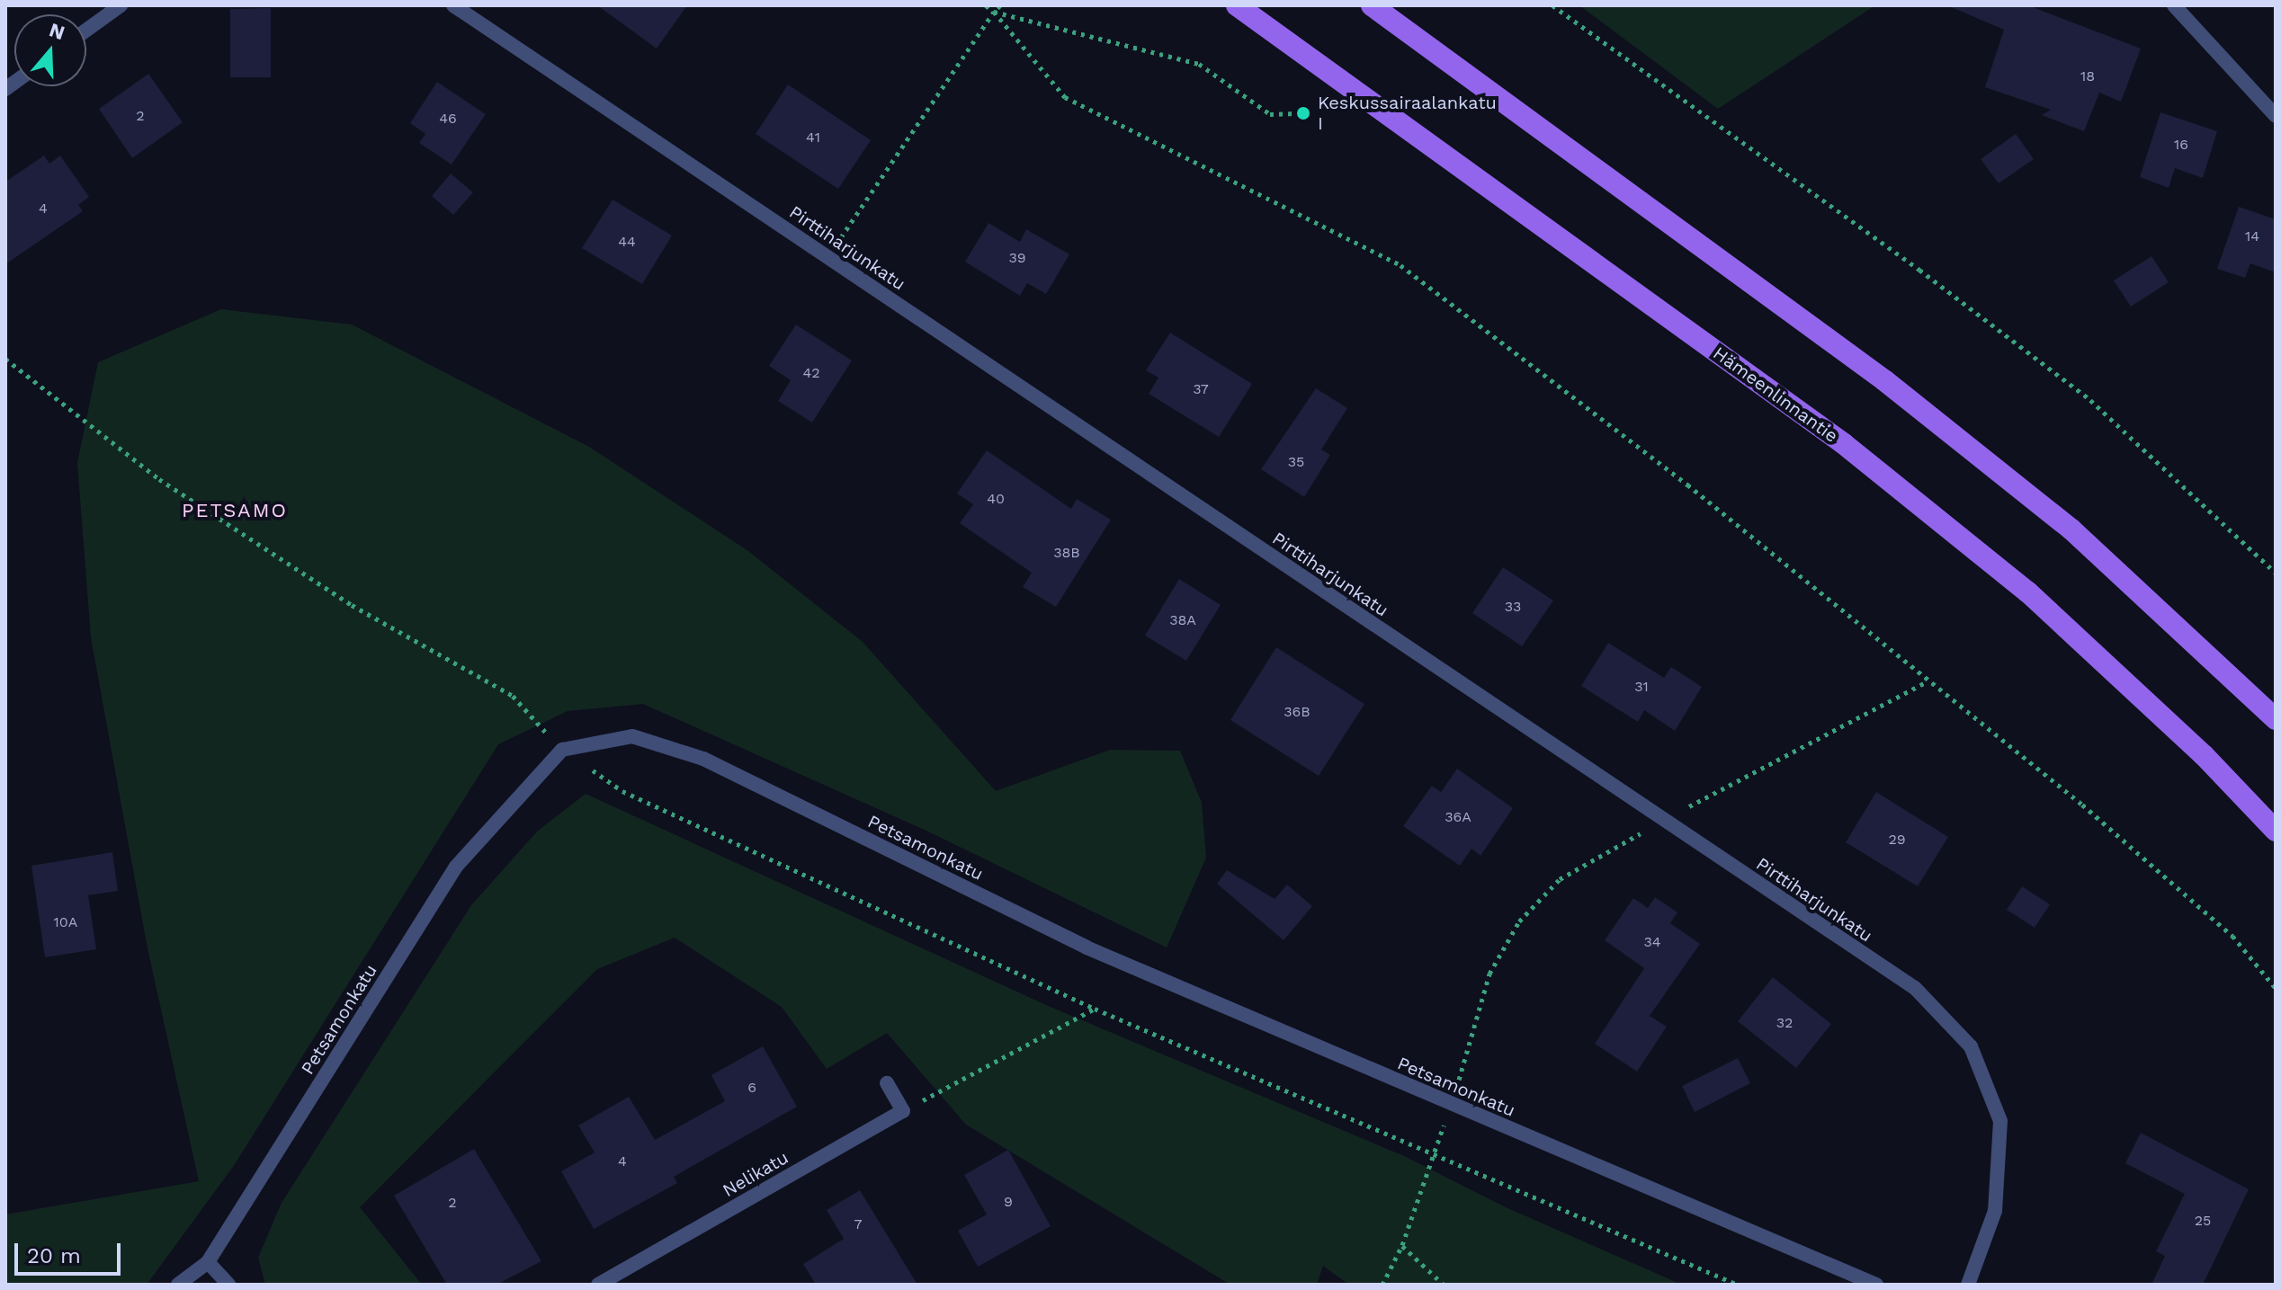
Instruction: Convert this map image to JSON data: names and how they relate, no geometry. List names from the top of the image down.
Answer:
{
  "streets": {
    "main road": ["Hämeenlinnantie"],
    "street": ["Pirttiharjunkatu", "Petsamonkatu", "Nelikatu"]
  },
  "districts": ["PETSAMO"],
  "places": ["Keskussairaalankatu I"],
  "house_numbers": [
    "18",
    "2",
    "46",
    "41",
    "16",
    "4",
    "14",
    "44",
    "39",
    "42",
    "37",
    "35",
    "40",
    "38B",
    "33",
    "38A",
    "31",
    "36B",
    "36A",
    "29",
    "10A",
    "34",
    "32",
    "6",
    "4",
    "9",
    "2",
    "25",
    "7"
  ],
  "scale_bar": "20 m",
  "north": "top"
}
